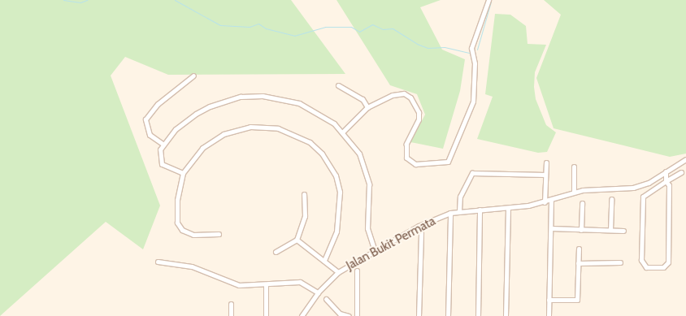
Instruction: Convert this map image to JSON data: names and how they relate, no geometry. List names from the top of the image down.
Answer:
{
  "streets": {
    "street": ["Jalan Bukit Permata"]
  }
}
